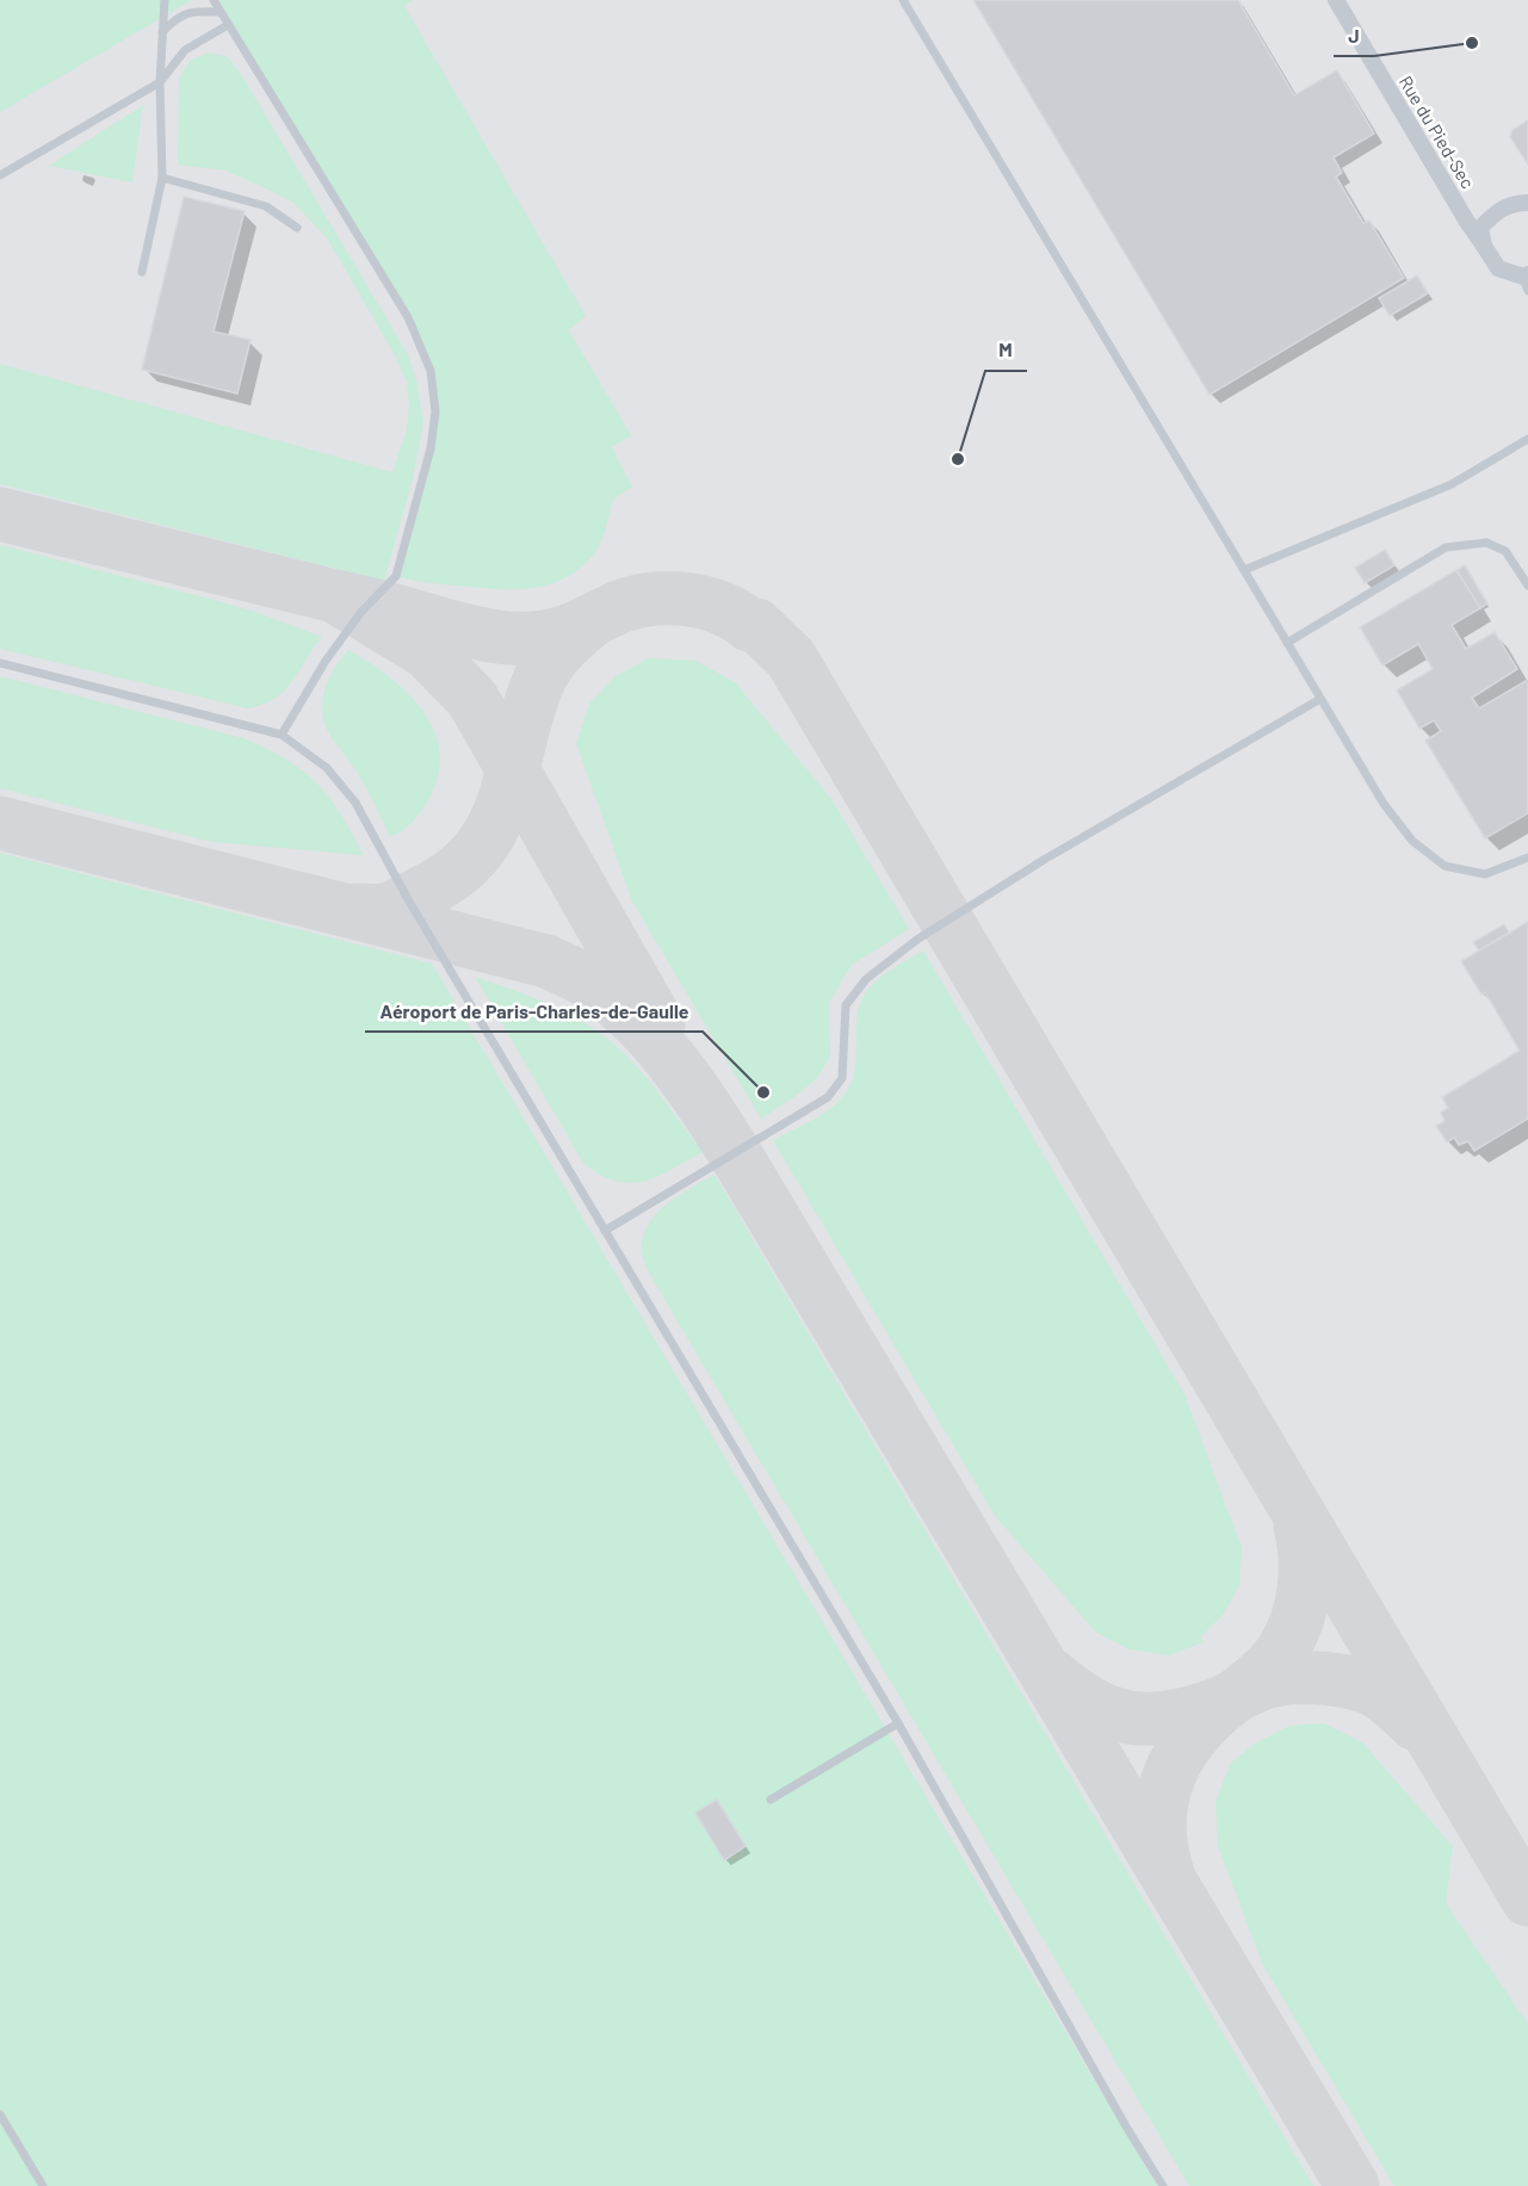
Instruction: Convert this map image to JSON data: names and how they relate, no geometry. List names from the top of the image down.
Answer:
{
  "streets": {
    "street": ["Rue du Pied-Sec"]
  },
  "places": ["J", "M", "Aéroport de Paris-Charles-de-Gaulle"]
}
